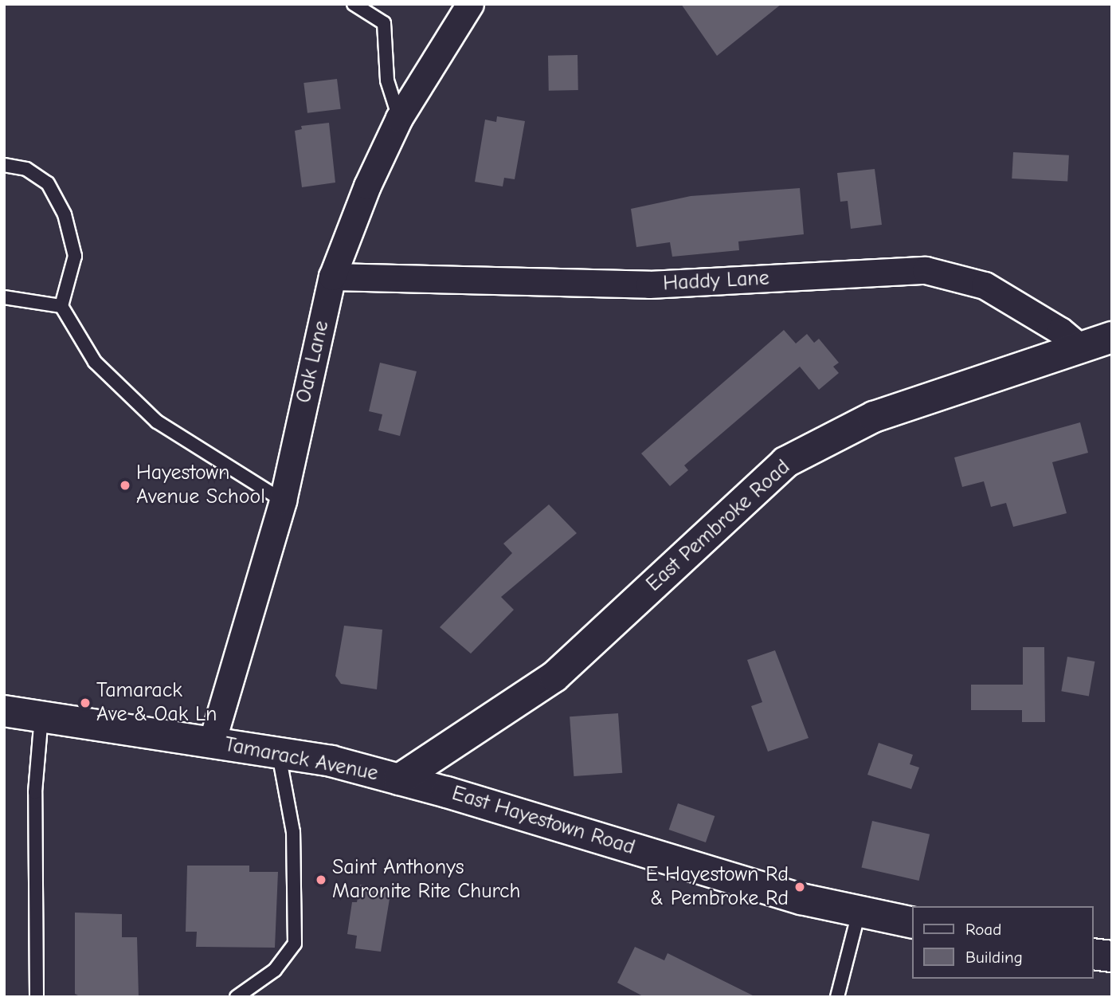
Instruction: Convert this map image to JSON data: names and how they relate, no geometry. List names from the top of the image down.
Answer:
{
  "streets": {
    "street": [
      "Haddy Lane",
      "Oak Lane",
      "East Pembroke Road",
      "Tamarack Avenue",
      "East Hayestown Road"
    ]
  },
  "crossings": [
    ["Haddy Lane", "Oak Lane"],
    ["Haddy Lane", "East Pembroke Road"],
    ["Oak Lane", "Tamarack Avenue"],
    ["East Pembroke Road", "Tamarack Avenue"],
    ["East Pembroke Road", "East Hayestown Road"],
    ["Tamarack Avenue", "East Hayestown Road"]
  ],
  "places": [
    "Hayestown Avenue School",
    "Tamarack Ave & Oak Ln",
    "Saint Anthonys Maronite Rite Church",
    "E Hayestown Rd & Pembroke Rd"
  ],
  "legend": ["Road", "Building"]
}
